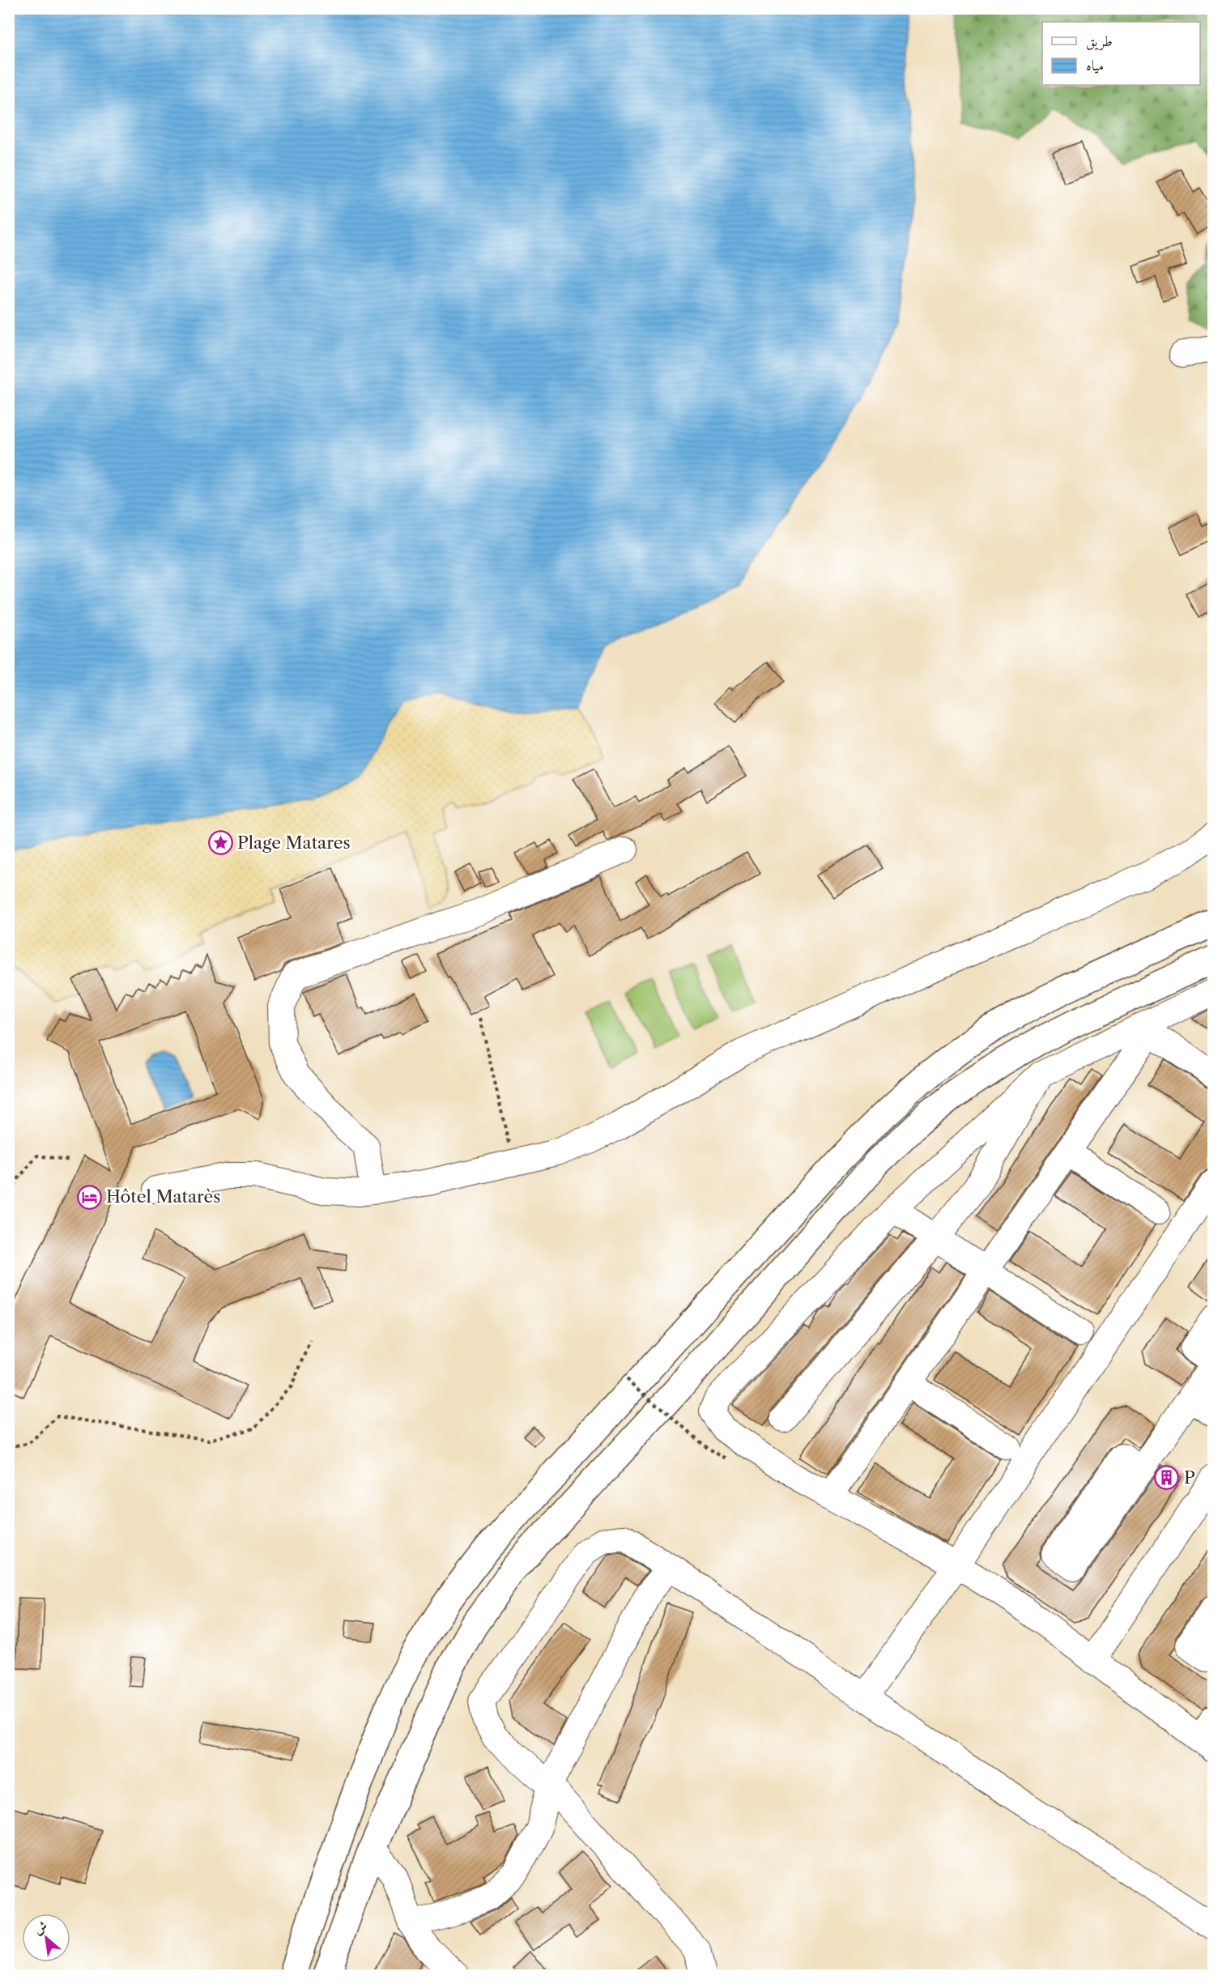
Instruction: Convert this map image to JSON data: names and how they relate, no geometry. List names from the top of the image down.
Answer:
{
  "places": {
    "place": ["Plage Matares"],
    "hotel": ["Hôtel Matarès"],
    "building": ["P"]
  },
  "legend": ["طريق", "مياه"],
  "north": "top left"
}
